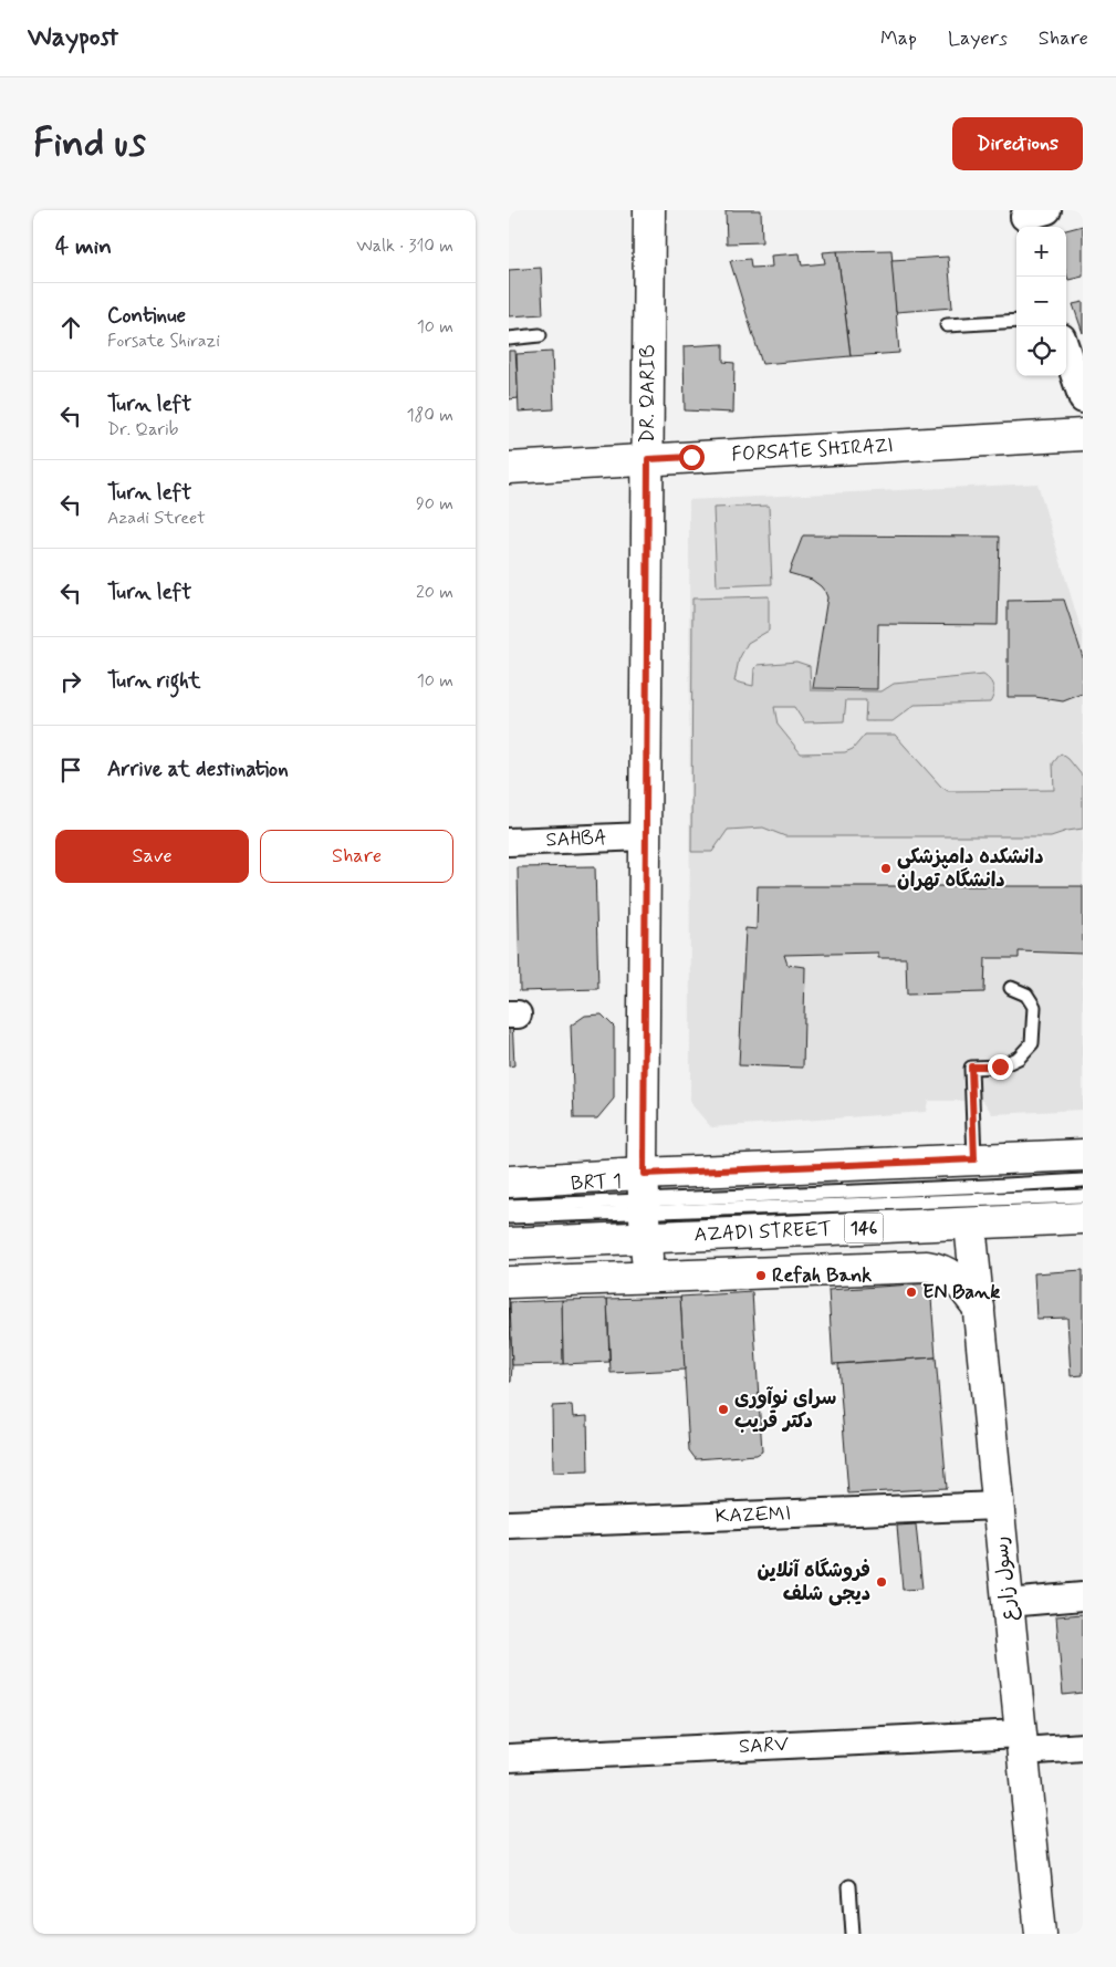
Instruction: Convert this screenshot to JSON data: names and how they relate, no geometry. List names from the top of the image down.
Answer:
{
  "streets": {
    "main road": [
      "DR. QARIB",
      "FORSATE SHIRAZI",
      "146",
      "AZADI STREET",
      "رسول زارع"
    ],
    "street": ["SAHBA", "KAZEMI", "SARV"],
    "lane": ["BRT 1"]
  },
  "crossings": [
    ["DR. QARIB", "FORSATE SHIRAZI"],
    ["DR. QARIB", "SAHBA"],
    ["DR. QARIB", "BRT 1"],
    ["DR. QARIB", "AZADI STREET"],
    ["BRT 1", "AZADI STREET"],
    ["AZADI STREET", "رسول زارع"],
    ["KAZEMI", "رسول زارع"],
    ["رسول زارع", "SARV"]
  ],
  "places": [
    "دانشکده دامپزشکی دانشگاه تهران",
    "Refah Bank",
    "EN Bank",
    "سرای نوآوری دکتر قریب",
    "فروشگاه آنلاین دیجی شلف"
  ],
  "page": {
    "header": "Waypost",
    "nav": ["Map", "Layers", "Share"],
    "buttons": [
      "Directions",
      ["Save", "Share"]
    ],
    "title": "Find us",
    "heading": ["4 min", "Walk · 310 m"],
    "map_buttons": ["+", "−"],
    "list": [
      ["Continue", "Forsate Shirazi", "10 m"],
      ["Turn left", "Dr. Qarib", "180 m"],
      ["Turn left", "Azadi Street", "90 m"],
      ["Turn left", "20 m"],
      ["Turn right", "10 m"],
      "Arrive at destination"
    ]
  }
}
